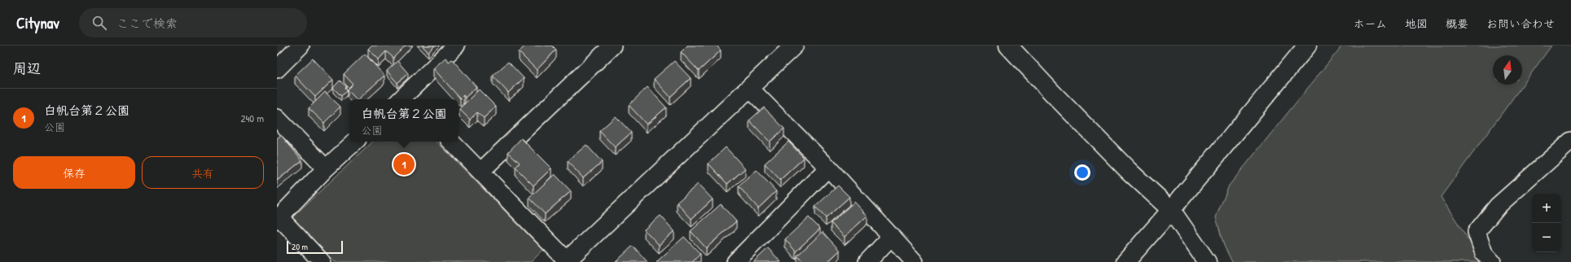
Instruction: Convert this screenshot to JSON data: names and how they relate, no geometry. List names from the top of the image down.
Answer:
{
  "scale_bar": "20 m",
  "north": "top",
  "page": {
    "header": "Citynav",
    "search": "ここで検索",
    "nav": [
      "ホーム",
      "地図",
      "概要",
      "お問い合わせ"
    ],
    "heading": "周辺",
    "list": [
      {
        "mark": "1",
        "name": "白帆台第２公園",
        "note": "公園",
        "value": "240 m"
      }
    ],
    "popup": ["白帆台第２公園", "公園"],
    "buttons": ["保存", "共有"],
    "pins": "1",
    "map_buttons": ["+", "−"],
    "scale": "20 m"
  }
}
